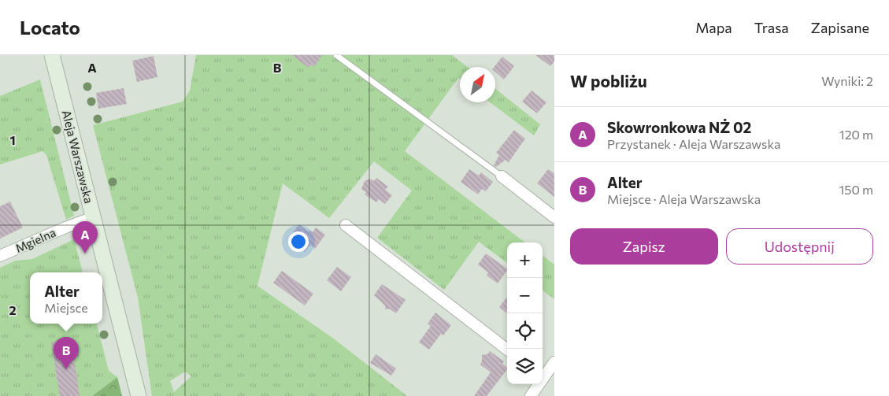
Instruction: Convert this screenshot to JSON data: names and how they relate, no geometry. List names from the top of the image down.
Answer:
{
  "streets": {
    "street": ["Aleja Warszawska", "Mgielna"]
  },
  "crossings": [
    ["Aleja Warszawska", "Mgielna"]
  ],
  "north": "top right",
  "page": {
    "header": "Locato",
    "nav": ["Mapa", "Trasa", "Zapisane"],
    "heading": ["W pobliżu", "Wyniki: 2"],
    "list": [
      {
        "mark": "A",
        "name": "Skowronkowa NŻ 02",
        "note": "Przystanek · Aleja Warszawska",
        "value": "120 m"
      },
      {
        "mark": "B",
        "name": "Alter",
        "note": "Miejsce · Aleja Warszawska",
        "value": "150 m"
      }
    ],
    "buttons": ["Zapisz", "Udostępnij"],
    "pins": ["A", "B"],
    "map_buttons": ["+", "−"],
    "popup": ["Alter", "Miejsce"]
  },
  "grid": {
    "columns": ["A", "B"],
    "rows": ["1", "2"]
  }
}
